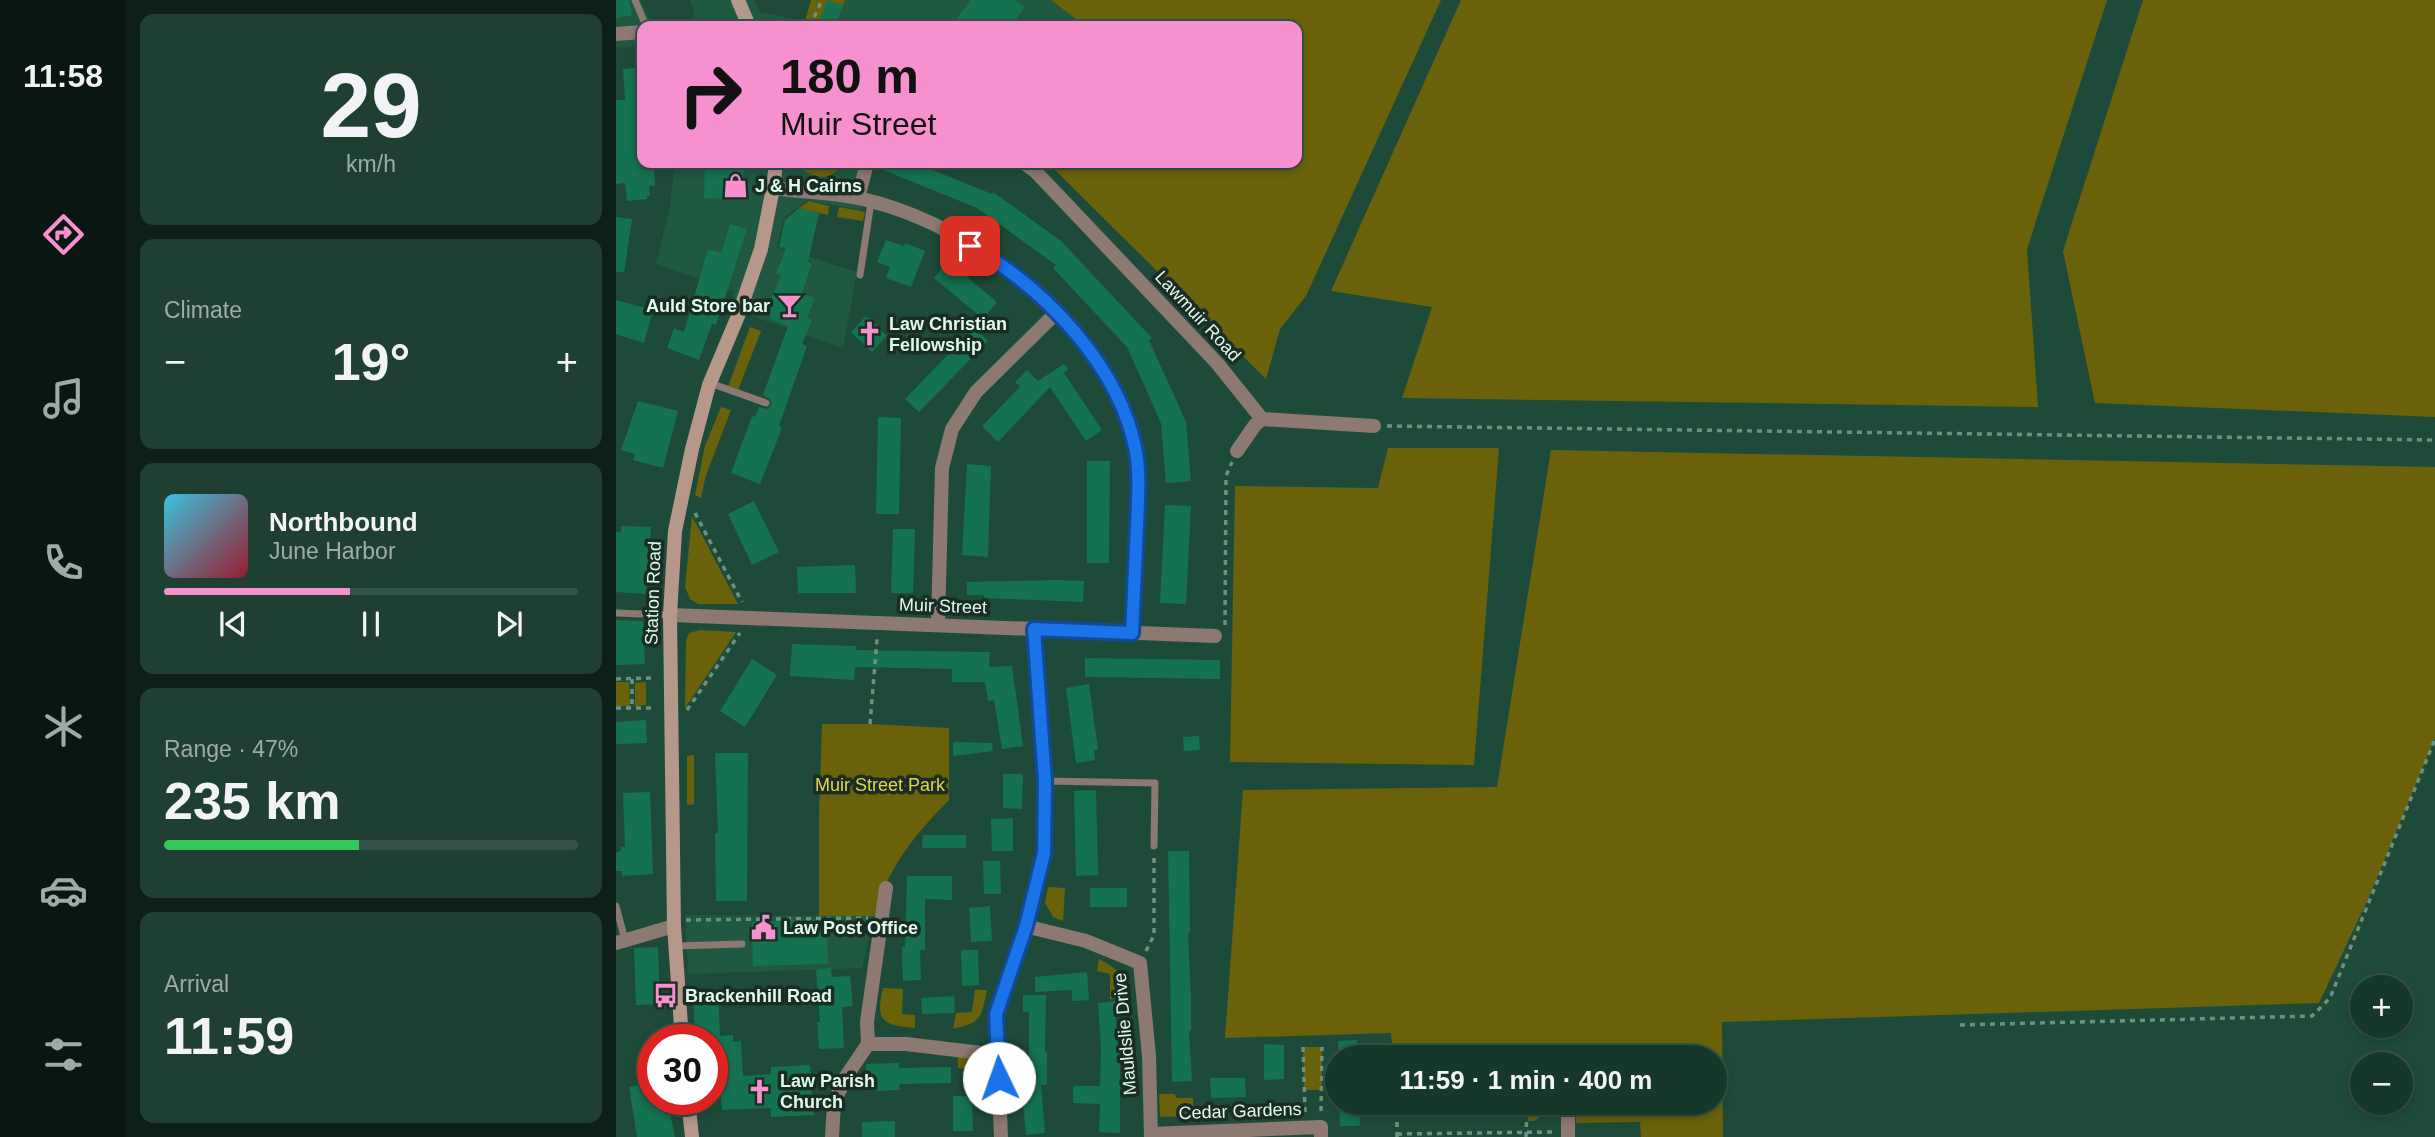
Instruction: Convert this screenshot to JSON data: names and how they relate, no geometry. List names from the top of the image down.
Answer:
{
  "streets": {
    "main road": ["Station Road"],
    "street": [
      "Lawmuir Road",
      "Muir Street",
      "Mauldslie Drive",
      "Cedar Gardens"
    ]
  },
  "crossings": [
    ["Station Road", "Muir Street"],
    ["Mauldslie Drive", "Cedar Gardens"]
  ],
  "parks": ["Muir Street Park"],
  "places": {
    "shop": ["J & H Cairns"],
    "bar": ["Auld Store bar"],
    "church": ["Law Christian Fellowship", "Law Parish Church"],
    "public building": ["Law Post Office"],
    "bus stop": ["Brackenhill Road"]
  },
  "page": {
    "tabs": "11:58",
    "tile": [
      ["29", "km/h"],
      "Climate",
      ["Range · 47%", "235 km"],
      ["Arrival", "11:59"]
    ],
    "turn": ["180 m", "Muir Street"],
    "heat": ["−", "19°", "+"],
    "song": ["Northbound", "June Harbor"],
    "map_buttons": ["+", "−"],
    "limit": "30",
    "trip": "11:59 · 1 min · 400 m"
  }
}
